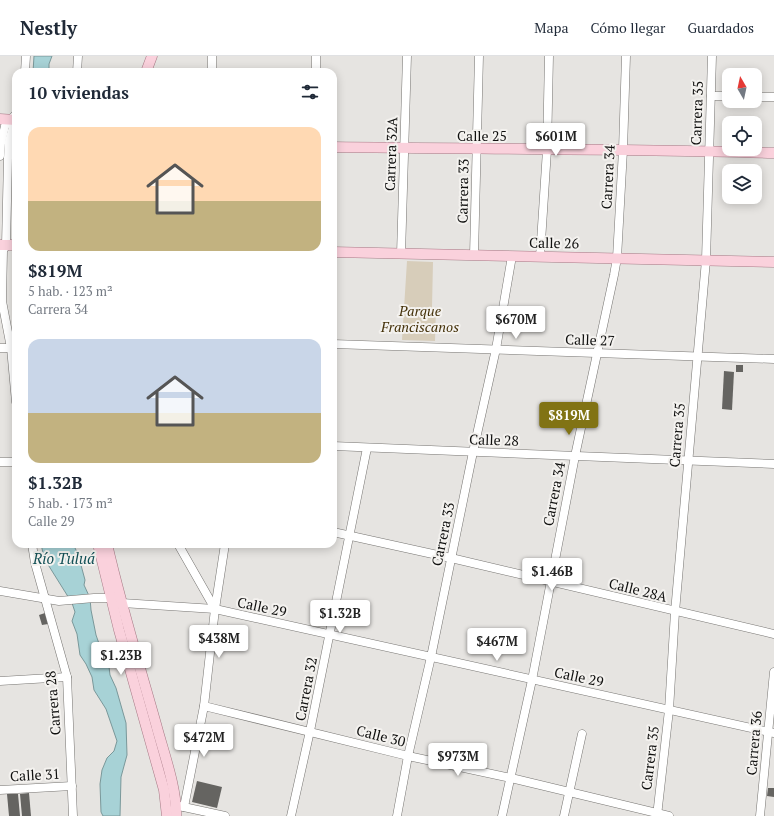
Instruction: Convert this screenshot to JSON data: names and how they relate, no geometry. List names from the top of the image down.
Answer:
{
  "streets": {
    "main road": ["Calle 25", "Calle 26"],
    "street": [
      "Carrera 35",
      "Carrera 32A",
      "Carrera 34",
      "Carrera 33",
      "Calle 27",
      "Calle 28",
      "Calle 28A",
      "Calle 29",
      "Carrera 32",
      "Carrera 28",
      "Calle 30",
      "Carrera 36",
      "Calle 31"
    ]
  },
  "crossings": [
    ["Carrera 35", "Calle 25"],
    ["Carrera 35", "Calle 26"],
    ["Carrera 35", "Calle 27"],
    ["Carrera 35", "Calle 28"],
    ["Carrera 35", "Calle 28A"],
    ["Carrera 35", "Calle 29"],
    ["Carrera 35", "Calle 30"],
    ["Calle 25", "Carrera 32A"],
    ["Calle 25", "Carrera 34"],
    ["Calle 25", "Carrera 33"],
    ["Carrera 32A", "Calle 26"],
    ["Carrera 34", "Calle 26"],
    ["Carrera 34", "Calle 27"],
    ["Carrera 34", "Calle 28"],
    ["Carrera 34", "Calle 28A"],
    ["Carrera 34", "Calle 29"],
    ["Carrera 34", "Calle 30"],
    ["Carrera 33", "Calle 26"],
    ["Carrera 33", "Calle 27"],
    ["Carrera 33", "Calle 28"],
    ["Carrera 33", "Calle 28A"],
    ["Carrera 33", "Calle 29"],
    ["Carrera 33", "Calle 30"],
    ["Calle 28", "Carrera 32"],
    ["Calle 28A", "Carrera 32"],
    ["Calle 29", "Carrera 32"],
    ["Calle 29", "Carrera 36"],
    ["Carrera 32", "Calle 30"],
    ["Carrera 28", "Calle 31"]
  ],
  "water": ["Río Tuluá"],
  "parks": ["Parque Franciscanos"],
  "north": "top",
  "page": {
    "header": "Nestly",
    "nav": ["Mapa", "Cómo llegar", "Guardados"],
    "heading": "10 viviendas",
    "list": [
      {
        "name": "$819M",
        "note": "5 hab. · 123 m² · Carrera 34"
      },
      {
        "name": "$1.32B",
        "note": "5 hab. · 173 m² · Calle 29"
      }
    ],
    "price": [
      "$601M",
      "$670M",
      "$819M",
      "$1.46B",
      "$1.32B",
      "$438M",
      "$467M",
      "$1.23B",
      "$472M",
      "$973M"
    ]
  }
}
